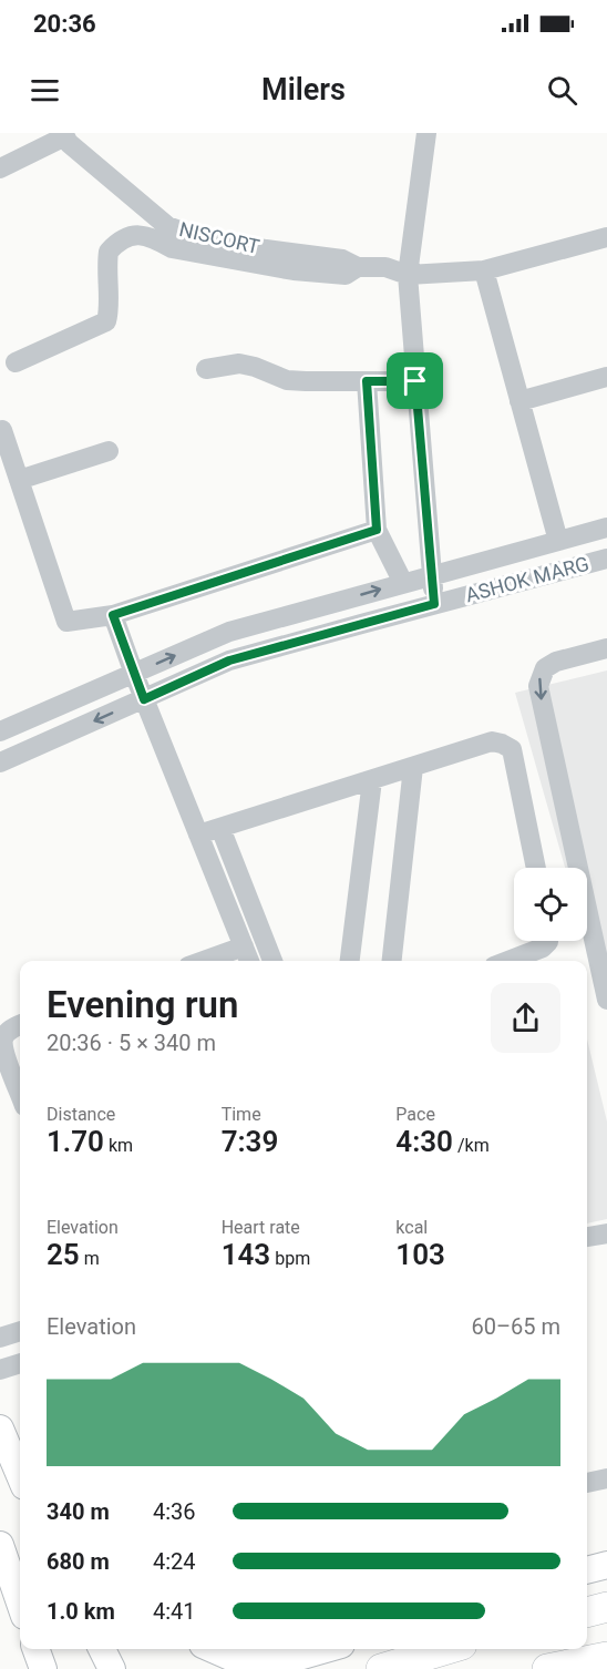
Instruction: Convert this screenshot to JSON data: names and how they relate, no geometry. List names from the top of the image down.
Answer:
{
  "streets": {
    "street": ["NISCORT", "ASHOK MARG"]
  },
  "page": {
    "status": "20:36",
    "header": "Milers",
    "heading": ["Evening run", "20:36 · 5 × 340 m"],
    "stats": [
      ["Distance", "1.70 km"],
      ["Time", "7:39"],
      ["Pace", "4:30 /km"],
      ["Elevation", "25 m"],
      ["Heart rate", "143 bpm"],
      ["kcal", "103"]
    ],
    "chart": ["Elevation", "60–65 m"],
    "list": [
      {
        "name": "340 m",
        "note": "4:36"
      },
      {
        "name": "680 m",
        "note": "4:24"
      },
      {
        "name": "1.0 km",
        "note": "4:41"
      }
    ]
  }
}
